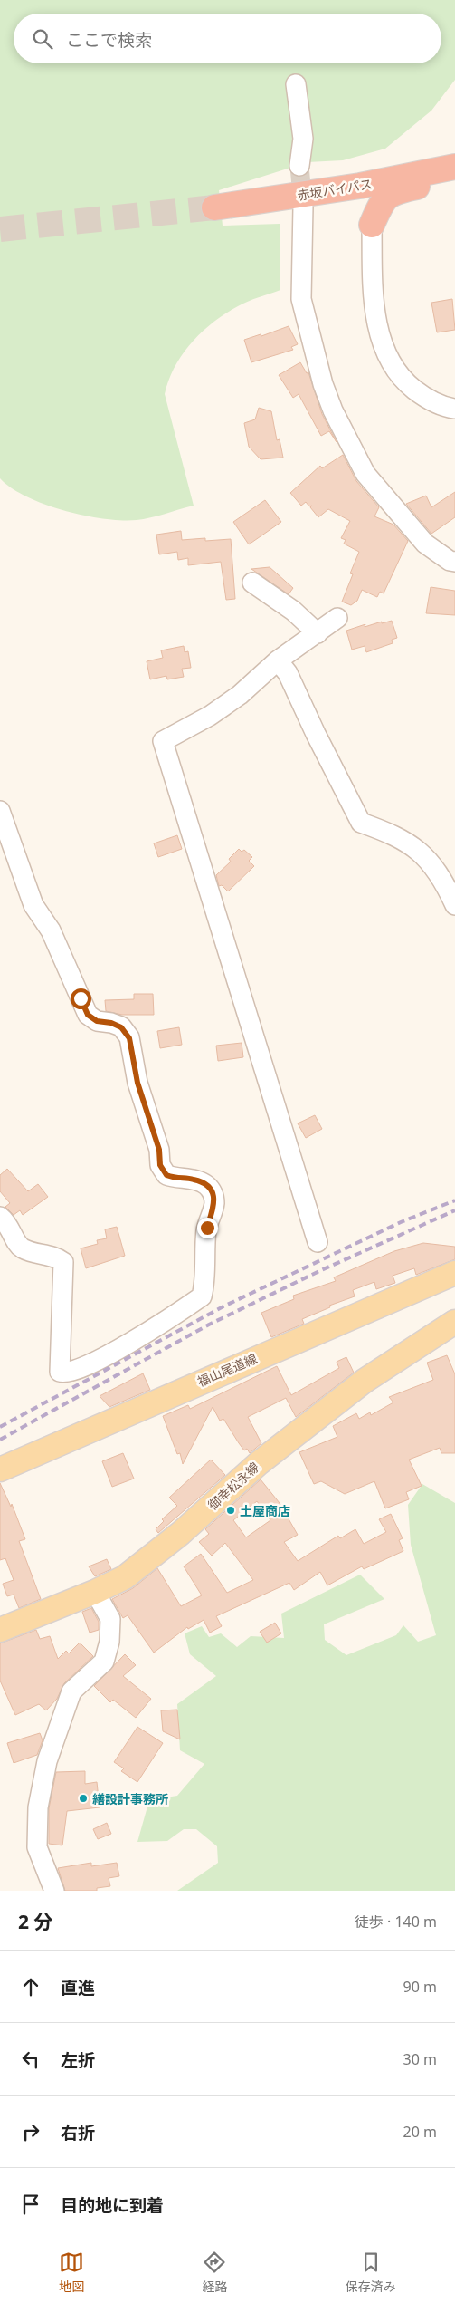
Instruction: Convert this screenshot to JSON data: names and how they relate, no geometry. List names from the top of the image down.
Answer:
{
  "streets": {
    "highway": ["赤坂バイパス"],
    "main road": ["福山尾道線", "御幸松永線"]
  },
  "places": ["土屋商店", "繕設計事務所"],
  "page": {
    "search": "ここで検索",
    "heading": ["2 分", "徒歩 · 140 m"],
    "list": [
      ["直進", "90 m"],
      ["左折", "30 m"],
      ["右折", "20 m"],
      "目的地に到着"
    ],
    "nav": ["地図", "経路", "保存済み"]
  }
}
